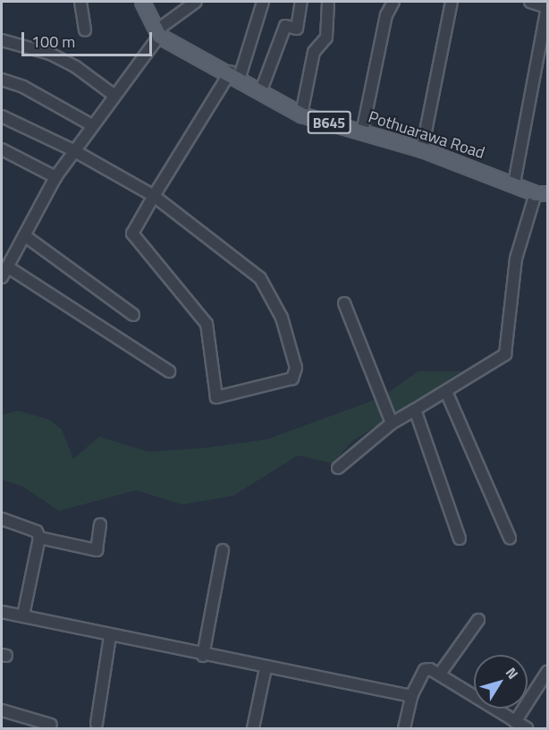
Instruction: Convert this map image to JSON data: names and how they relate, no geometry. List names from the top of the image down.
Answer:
{
  "streets": {
    "main road": ["B645", "Pothuarawa Road"]
  },
  "scale_bar": "100 m",
  "north": "top right"
}
